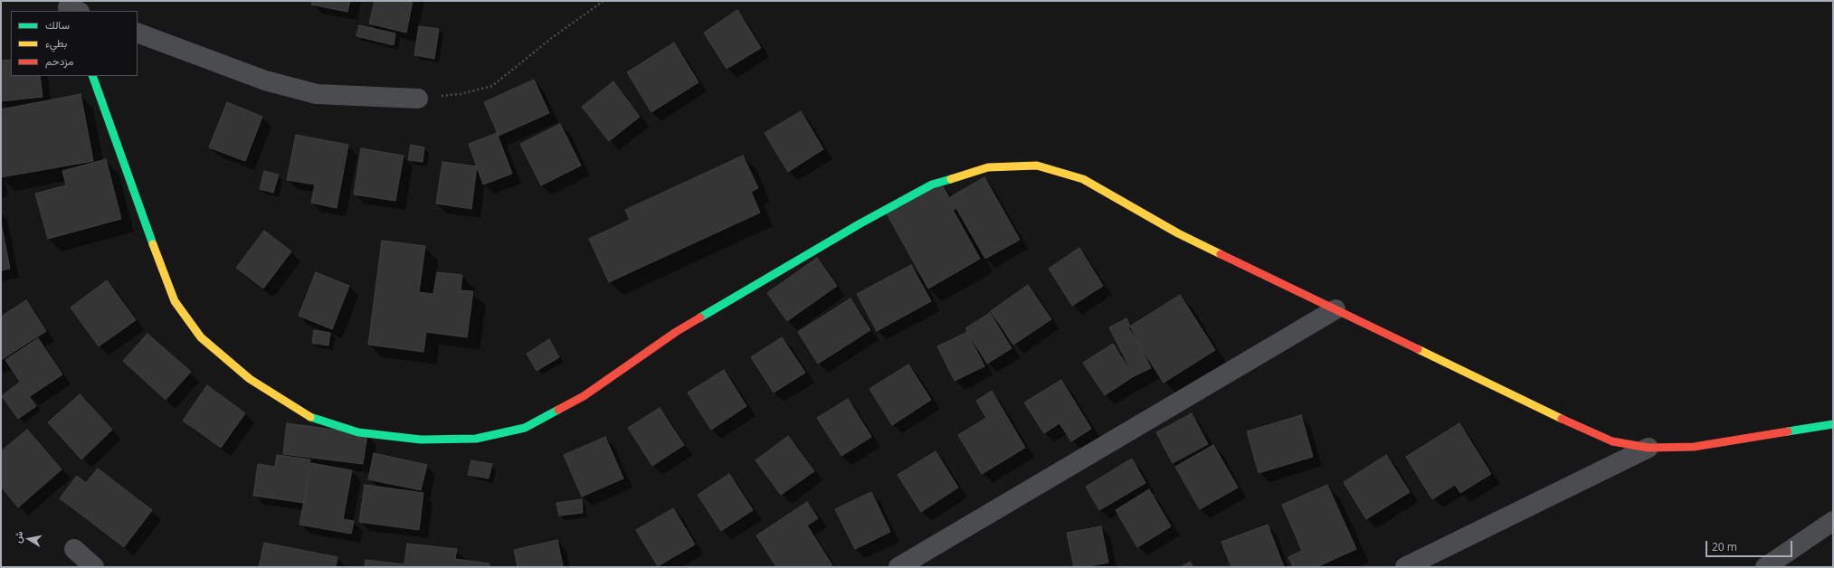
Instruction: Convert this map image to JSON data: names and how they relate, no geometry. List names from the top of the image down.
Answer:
{
  "legend": ["سالك", "بطيء", "مزدحم"],
  "scale_bar": "20 m",
  "north": "left"
}
